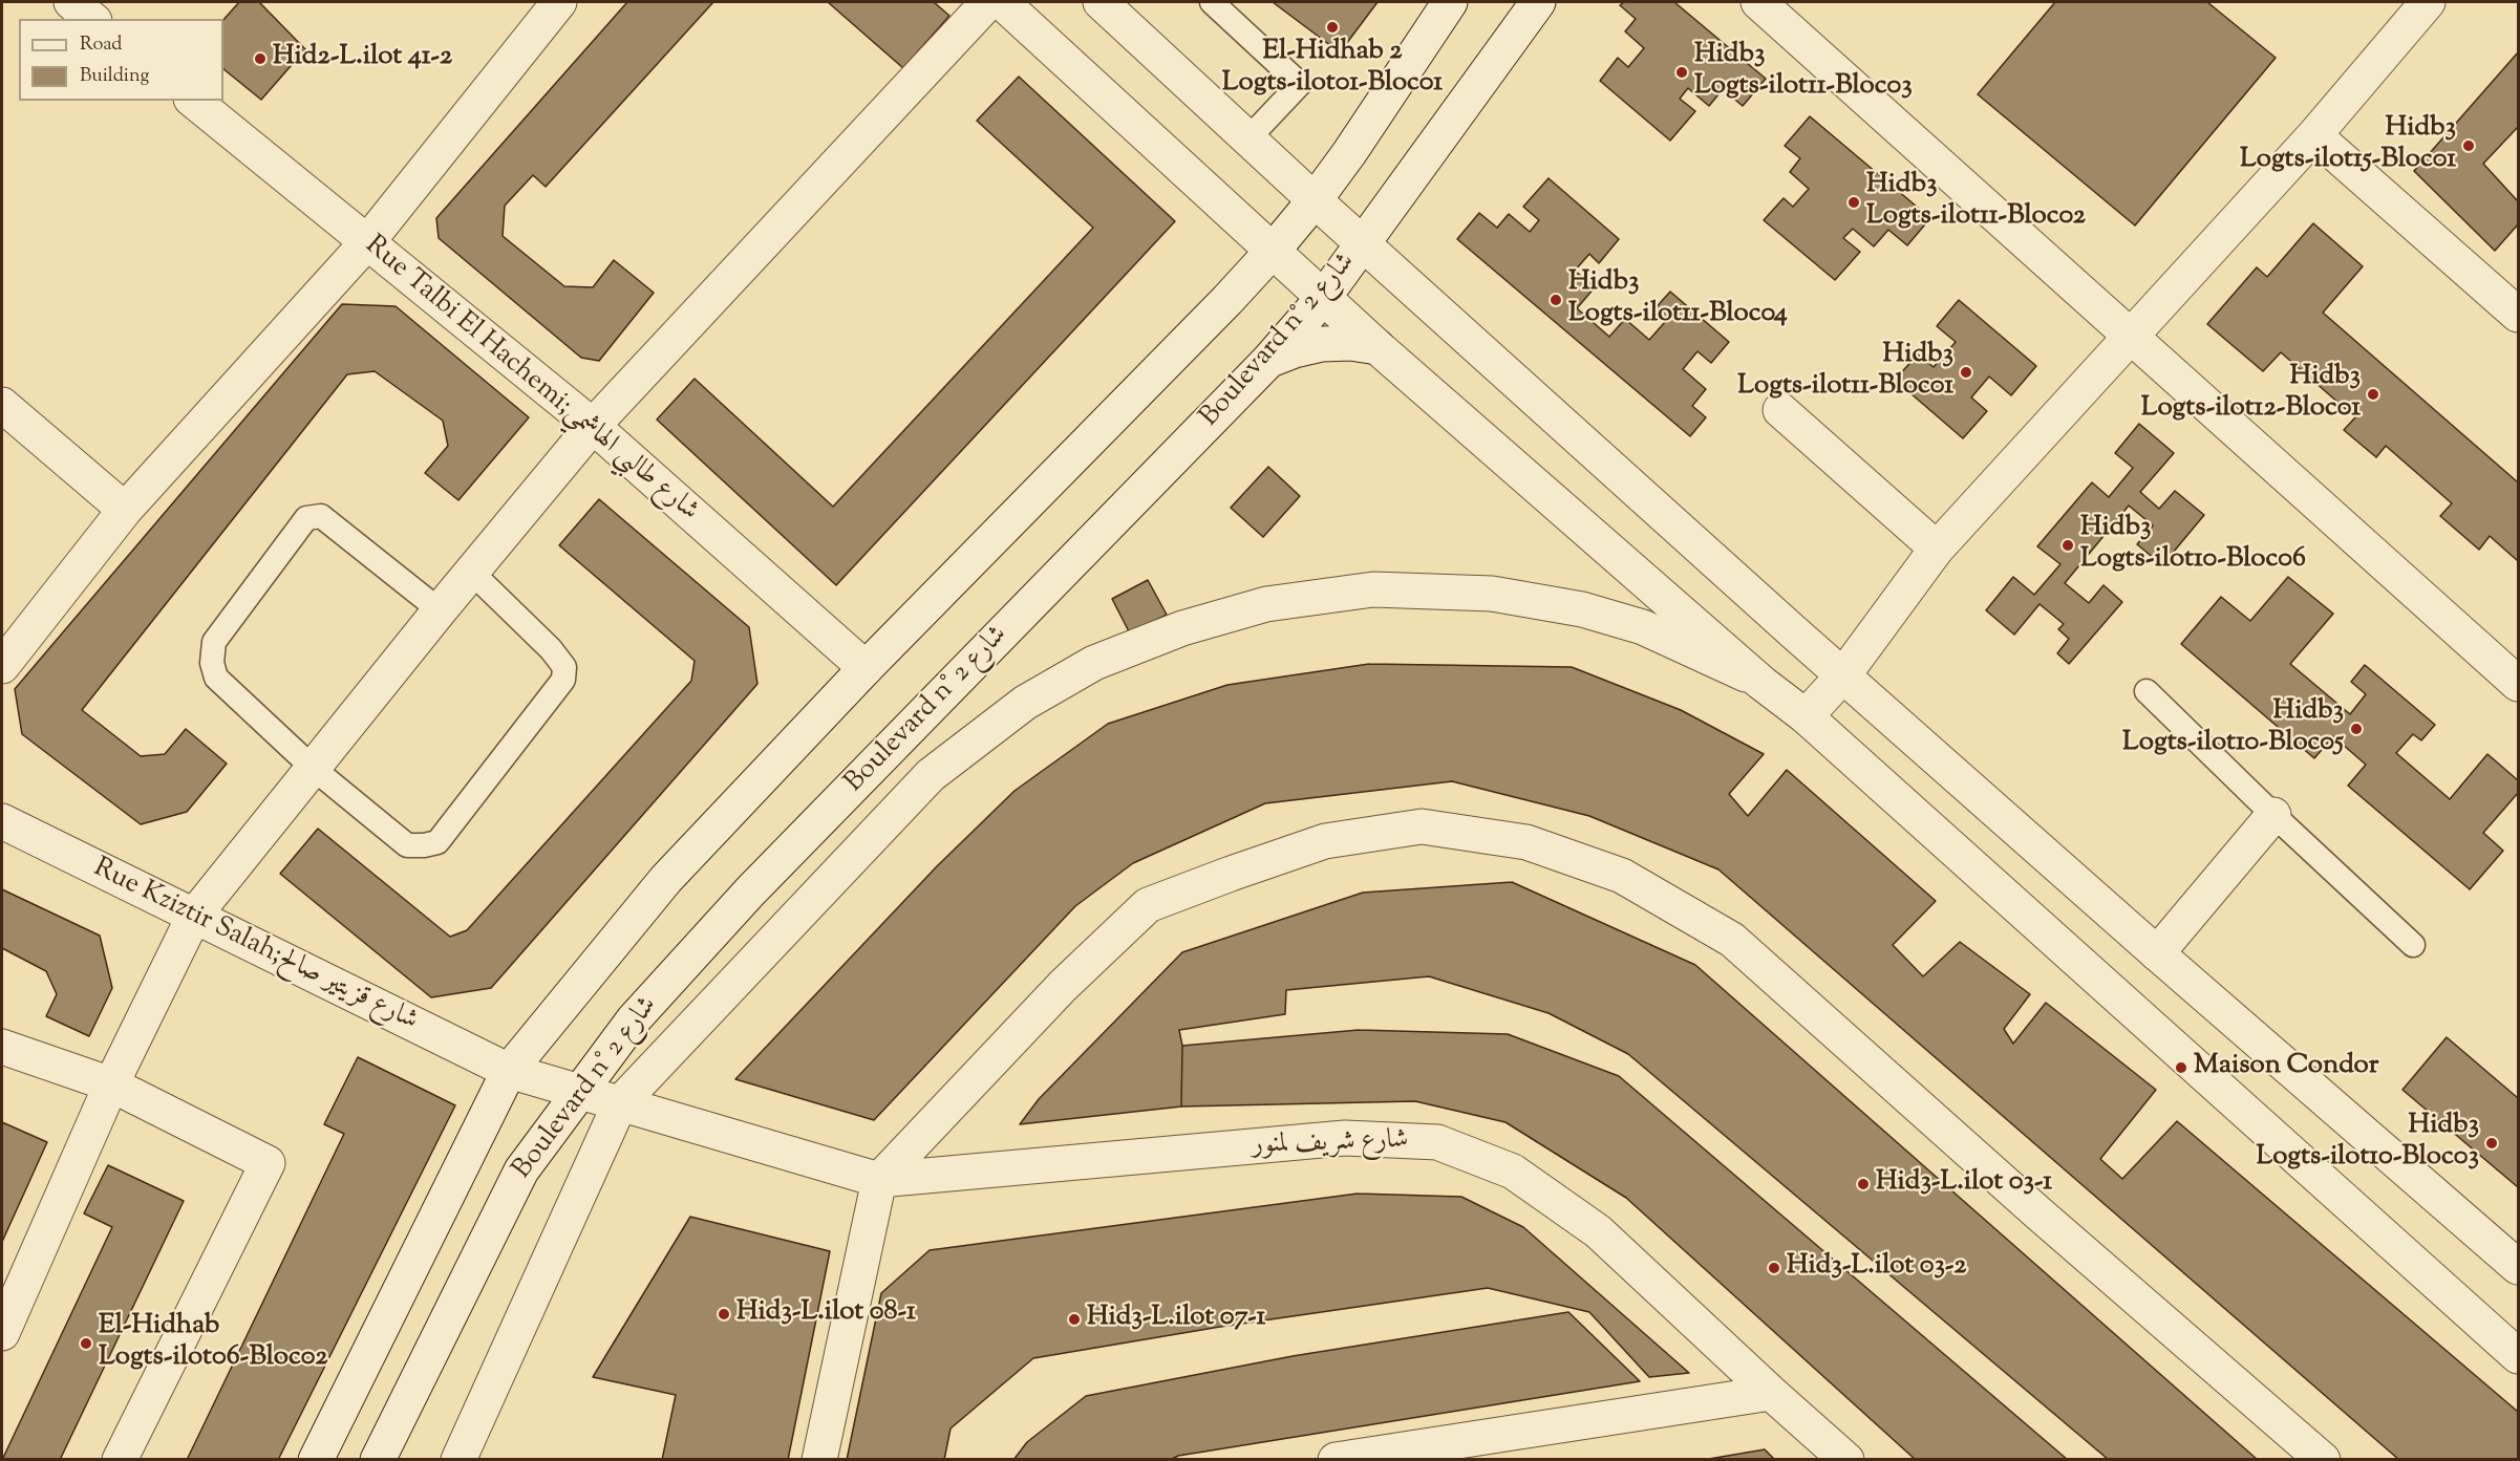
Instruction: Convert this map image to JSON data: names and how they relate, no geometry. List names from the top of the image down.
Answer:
{
  "streets": {
    "street": [
      "Boulevard n° شارع 2",
      "Rue Talbi El Hachemi;شارع طالبي الهاشمي",
      "Rue Kziztir Salah;شارع قزيتير صالح",
      "شارع شريف لمنور"
    ]
  },
  "crossings": [
    ["Boulevard n° شارع 2", "Rue Talbi El Hachemi;شارع طالبي الهاشمي"],
    ["Boulevard n° شارع 2", "Rue Kziztir Salah;شارع قزيتير صالح"],
    ["Rue Kziztir Salah;شارع قزيتير صالح", "شارع شريف لمنور"]
  ],
  "places": [
    "El-Hidhab 2 Logts-ilot01-Bloc01",
    "Hid2-L.ilot 41-2",
    "Hidb3 Logts-ilot11-Bloc03",
    "Hidb3 Logts-ilot15-Bloc01",
    "Hidb3 Logts-ilot11-Bloc02",
    "Hidb3 Logts-ilot11-Bloc04",
    "Hidb3 Logts-ilot11-Bloc01",
    "Hidb3 Logts-ilot12-Bloc01",
    "Hidb3 Logts-ilot10-Bloc06",
    "Hidb3 Logts-ilot10-Bloc05",
    "Maison Condor",
    "Hidb3 Logts-ilot10-Bloc03",
    "Hid3-L.ilot 03-1",
    "Hid3-L.ilot 03-2",
    "Hid3-L.ilot 08-1",
    "Hid3-L.ilot 07-1",
    "El-Hidhab Logts-ilot06-Bloc02"
  ],
  "legend": ["Road", "Building"]
}
